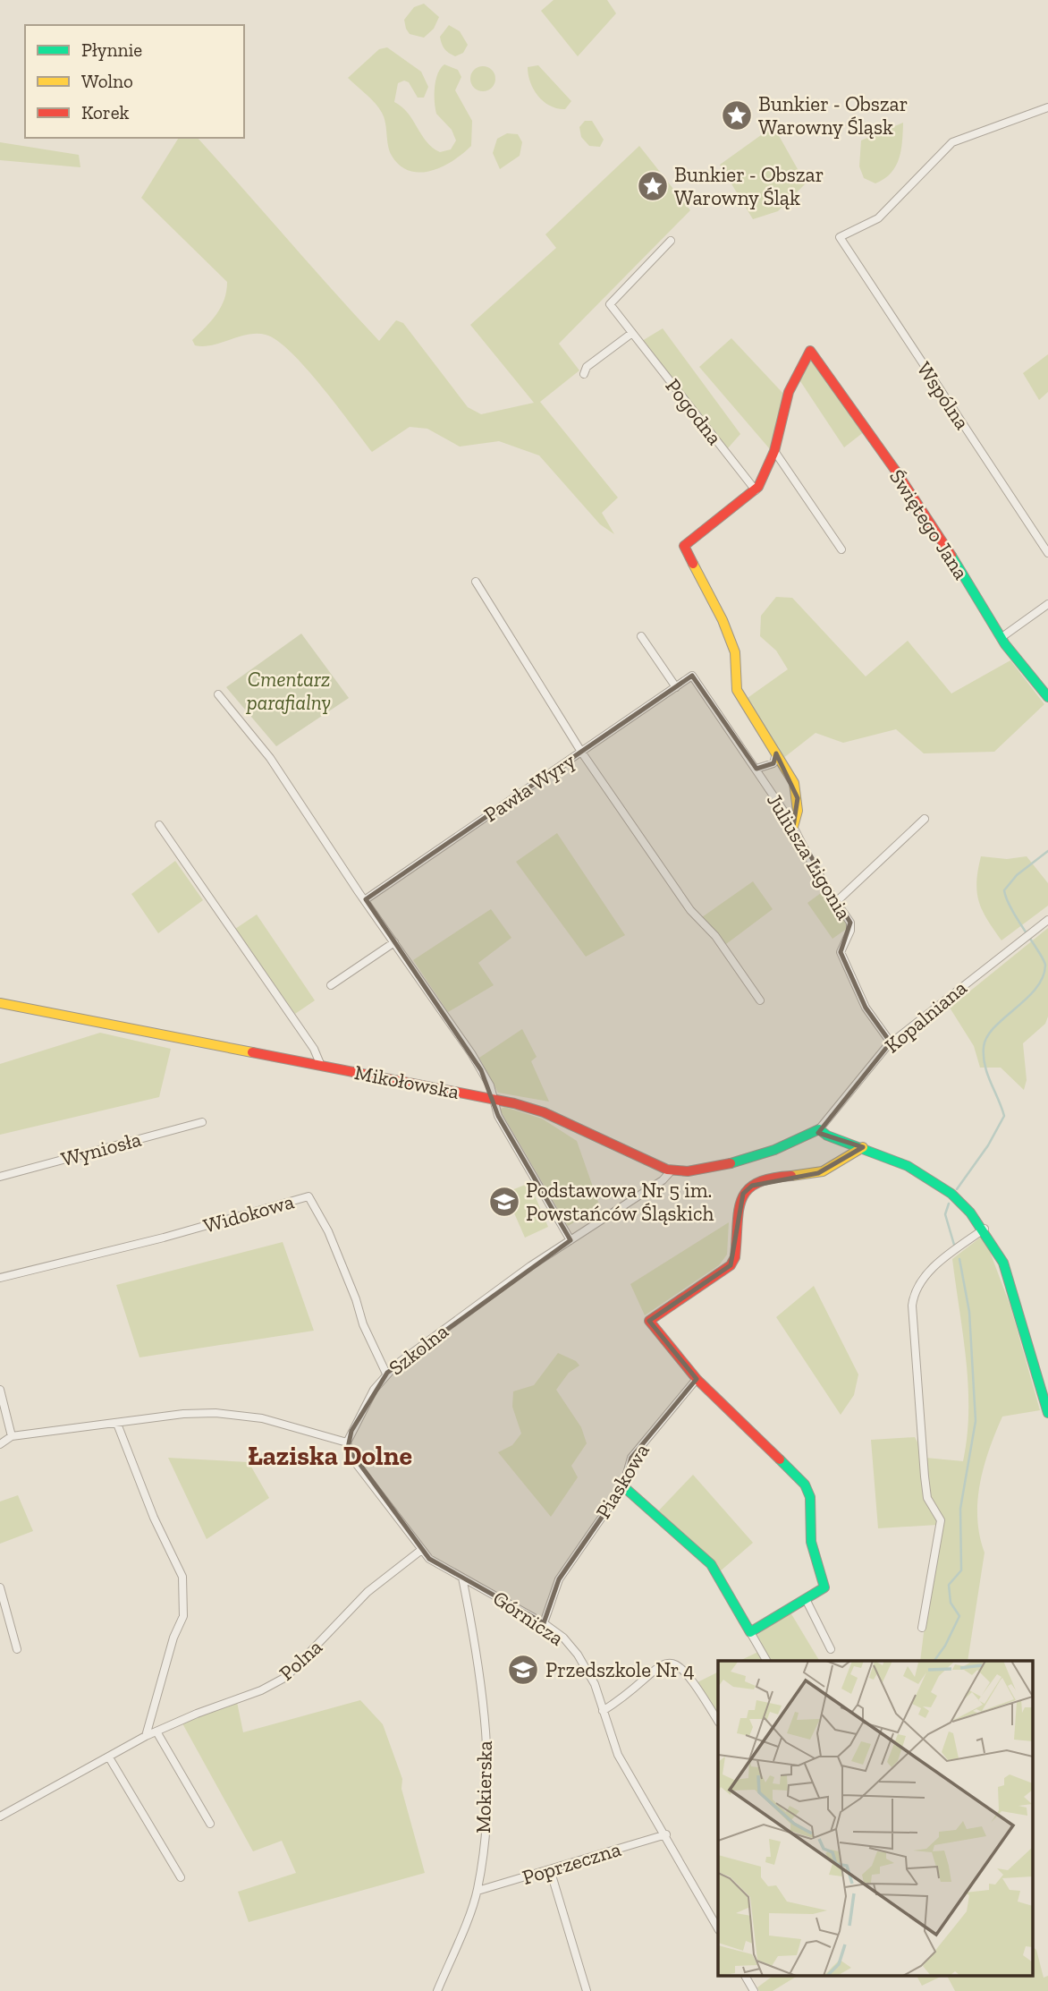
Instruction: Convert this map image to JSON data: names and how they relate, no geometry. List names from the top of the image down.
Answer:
{
  "streets": {
    "street": [
      "Wspólna",
      "Pogodna",
      "Świętego Jana",
      "Pawła Wyry",
      "Juliusza Ligonia",
      "Kopalniana",
      "Mikołowska",
      "Wyniosła",
      "Widokowa",
      "Szkolna",
      "Piaskowa",
      "Górnicza",
      "Polna",
      "Mokierska",
      "Poprzeczna"
    ]
  },
  "crossings": [
    ["Pawła Wyry", "Juliusza Ligonia"],
    ["Juliusza Ligonia", "Kopalniana"],
    ["Kopalniana", "Mikołowska"],
    ["Mikołowska", "Szkolna"],
    ["Widokowa", "Szkolna"],
    ["Szkolna", "Górnicza"],
    ["Piaskowa", "Górnicza"],
    ["Górnicza", "Polna"],
    ["Górnicza", "Mokierska"],
    ["Górnicza", "Poprzeczna"],
    ["Mokierska", "Poprzeczna"]
  ],
  "districts": ["Łaziska Dolne"],
  "parks": ["Cmentarz parafialny"],
  "places": {
    "place": ["Bunkier - Obszar Warowny Śląsk", "Bunkier - Obszar Warowny Śląk"],
    "school or university": ["Podstawowa Nr 5 im. Powstańców Śląskich", "Przedszkole Nr 4"]
  },
  "legend": ["Płynnie", "Wolno", "Korek"]
}
